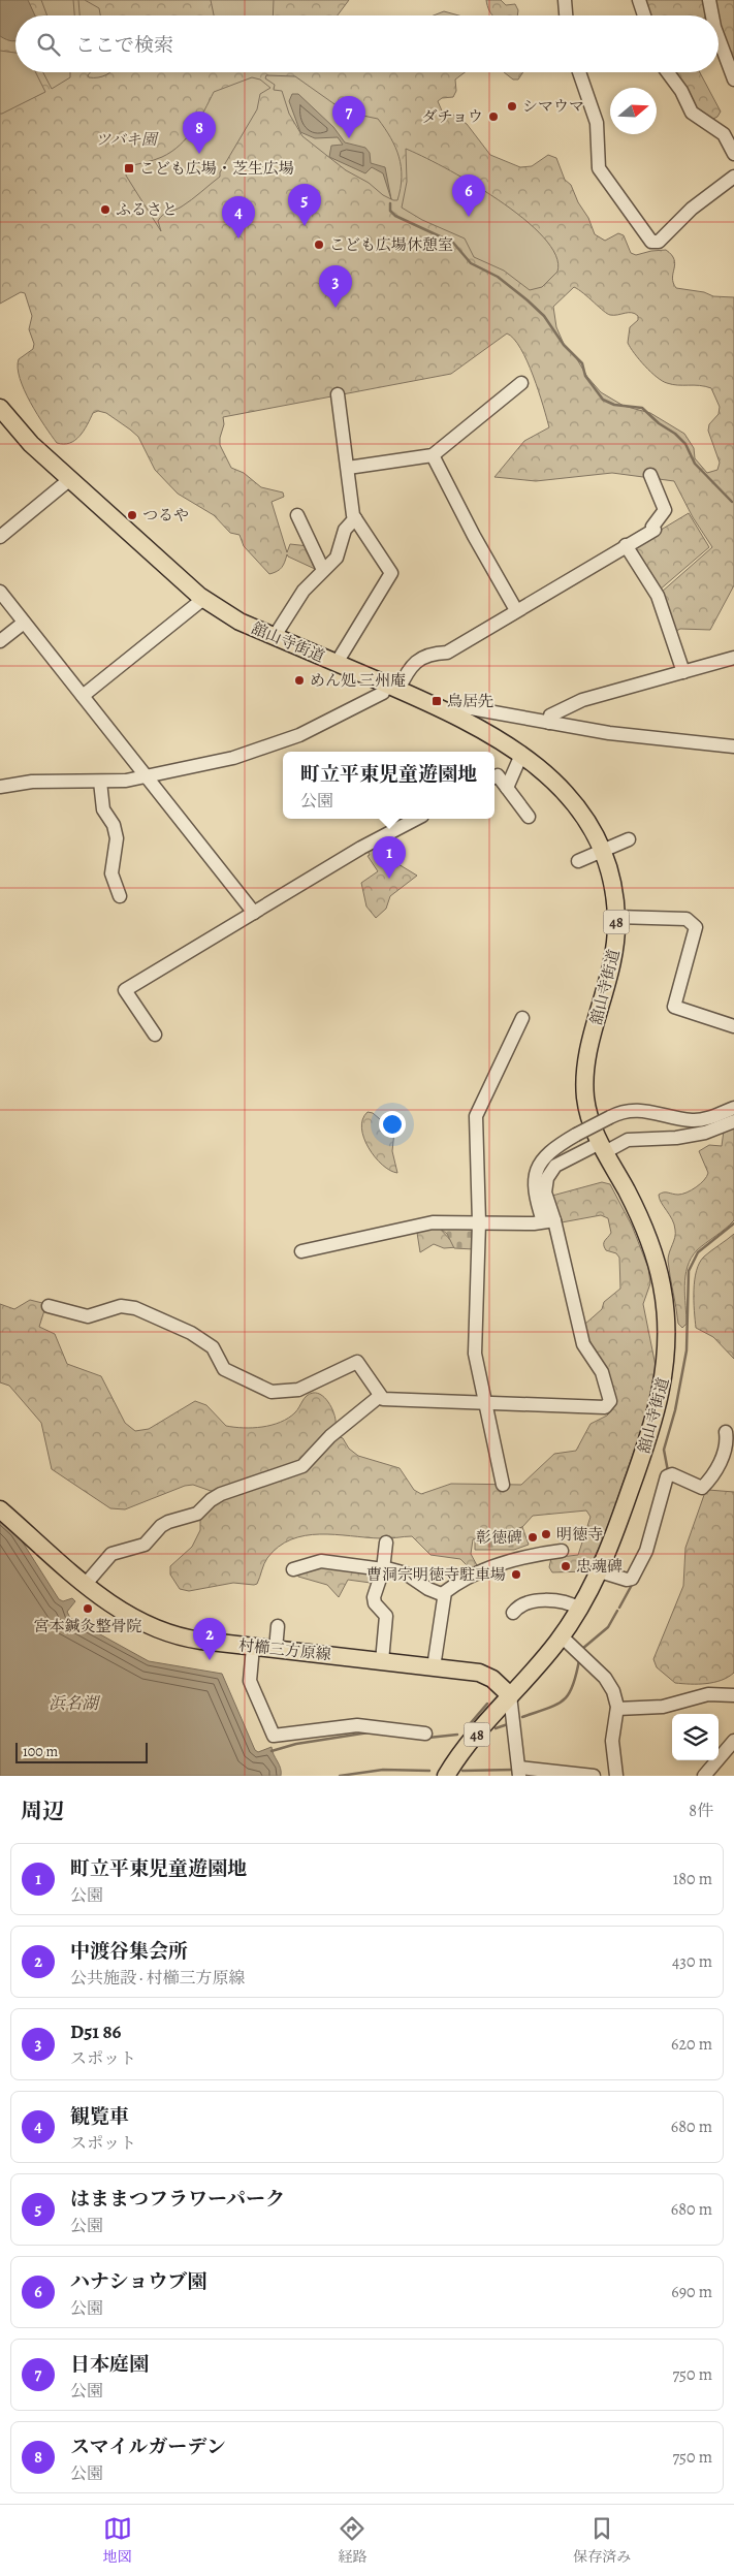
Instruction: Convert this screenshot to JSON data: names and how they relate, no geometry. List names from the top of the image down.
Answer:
{
  "streets": {
    "main road": ["舘山寺街道", "48", "村櫛三方原線"]
  },
  "crossings": [
    ["舘山寺街道", "村櫛三方原線"]
  ],
  "water": ["浜名湖"],
  "parks": ["ツバキ園"],
  "places": {
    "other": [
      "シマウマ",
      "ダチョウ",
      "ふるさと",
      "こども広場休憩室",
      "つるや",
      "めん処 三州庵",
      "明徳寺",
      "彰徳碑",
      "忠魂碑",
      "曹洞宗明徳寺駐車場",
      "宮本鍼灸整骨院"
    ],
    "transit": ["こども広場・芝生広場", "鳥居先"]
  },
  "scale_bar": "100 m",
  "north": "right",
  "page": {
    "search": "ここで検索",
    "pins": [
      "7",
      "8",
      "6",
      "5",
      "4",
      "3",
      "1",
      "2"
    ],
    "popup": ["町立平東児童遊園地", "公園"],
    "scale": "100 m",
    "heading": ["周辺", "8件"],
    "list": [
      {
        "mark": "1",
        "name": "町立平東児童遊園地",
        "note": "公園",
        "value": "180 m"
      },
      {
        "mark": "2",
        "name": "中渡谷集会所",
        "note": "公共施設 · 村櫛三方原線",
        "value": "430 m"
      },
      {
        "mark": "3",
        "name": "D51 86",
        "note": "スポット",
        "value": "620 m"
      },
      {
        "mark": "4",
        "name": "観覧車",
        "note": "スポット",
        "value": "680 m"
      },
      {
        "mark": "5",
        "name": "はままつフラワーパーク",
        "note": "公園",
        "value": "680 m"
      },
      {
        "mark": "6",
        "name": "ハナショウブ園",
        "note": "公園",
        "value": "690 m"
      },
      {
        "mark": "7",
        "name": "日本庭園",
        "note": "公園",
        "value": "750 m"
      },
      {
        "mark": "8",
        "name": "スマイルガーデン",
        "note": "公園",
        "value": "750 m"
      }
    ],
    "nav": ["地図", "経路", "保存済み"]
  }
}
